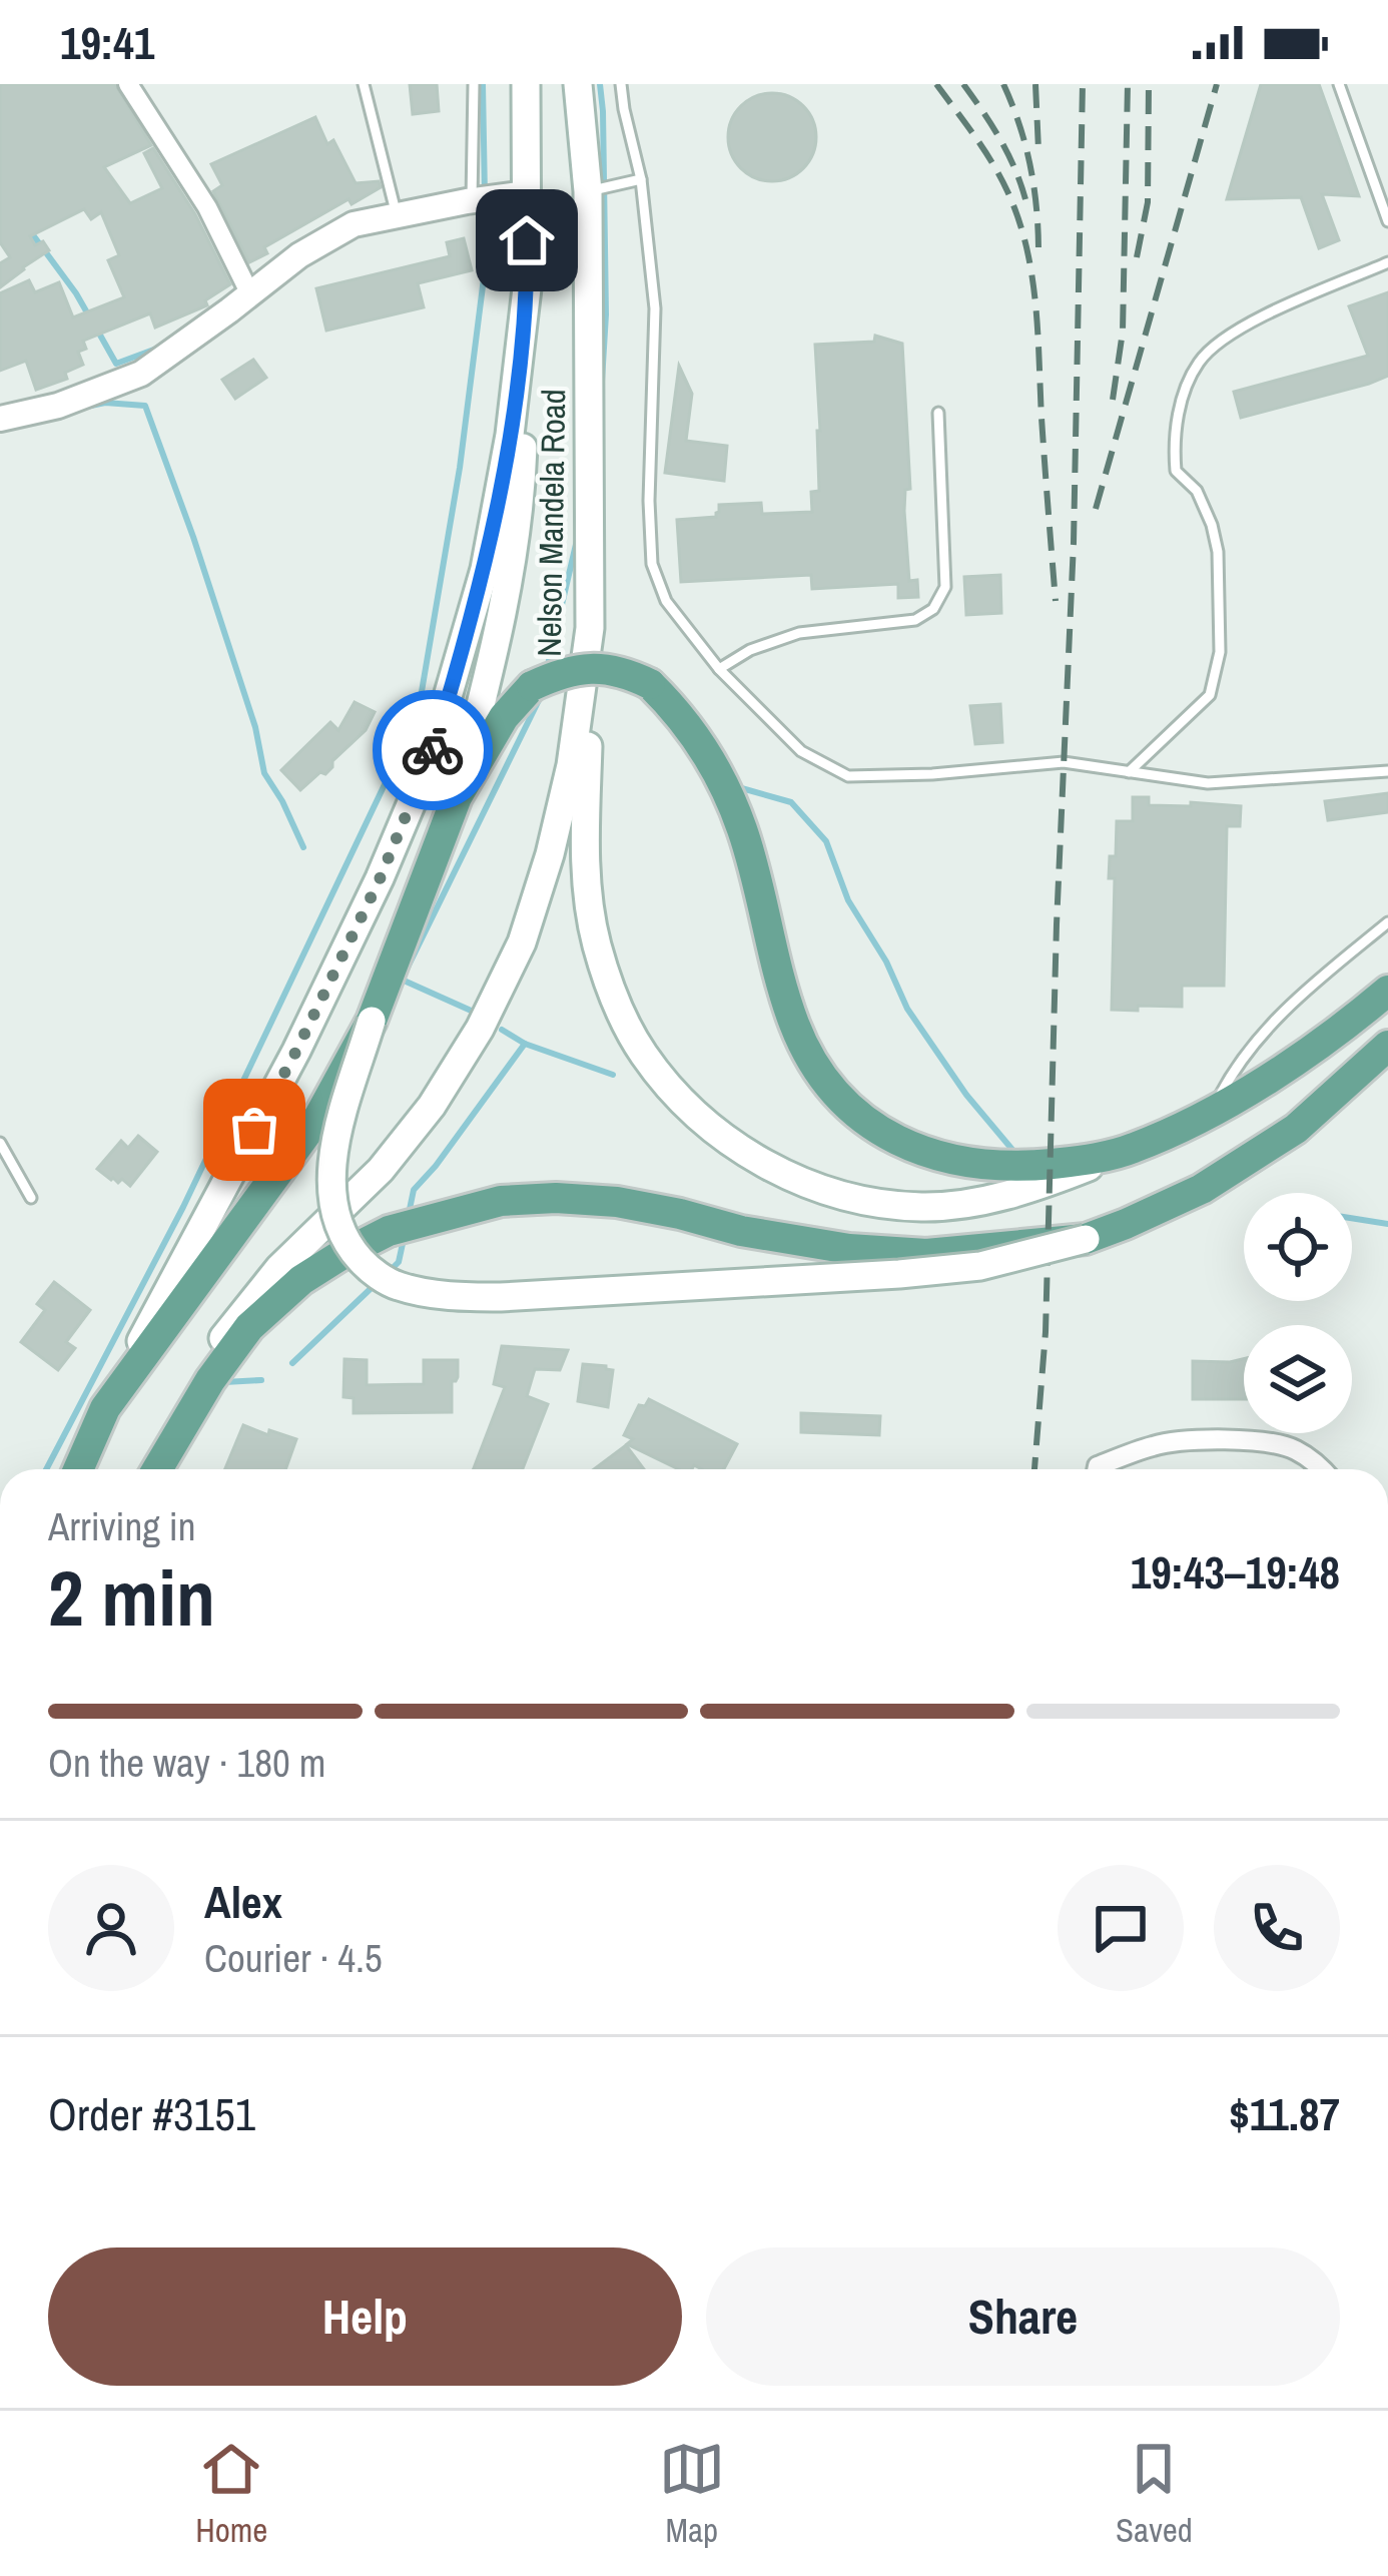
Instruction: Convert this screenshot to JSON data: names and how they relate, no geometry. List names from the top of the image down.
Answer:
{
  "streets": {
    "main road": ["Nelson Mandela Road"]
  },
  "page": {
    "status": "19:41",
    "heading": ["2 min", "Arriving in", "19:43–19:48"],
    "panel": [
      "Alex",
      "Courier · 4.5",
      "Order #3151",
      "$11.87"
    ],
    "bar": "On the way · 180 m",
    "buttons": ["Help", "Share"],
    "tabs": ["Home", "Map", "Saved"]
  }
}
